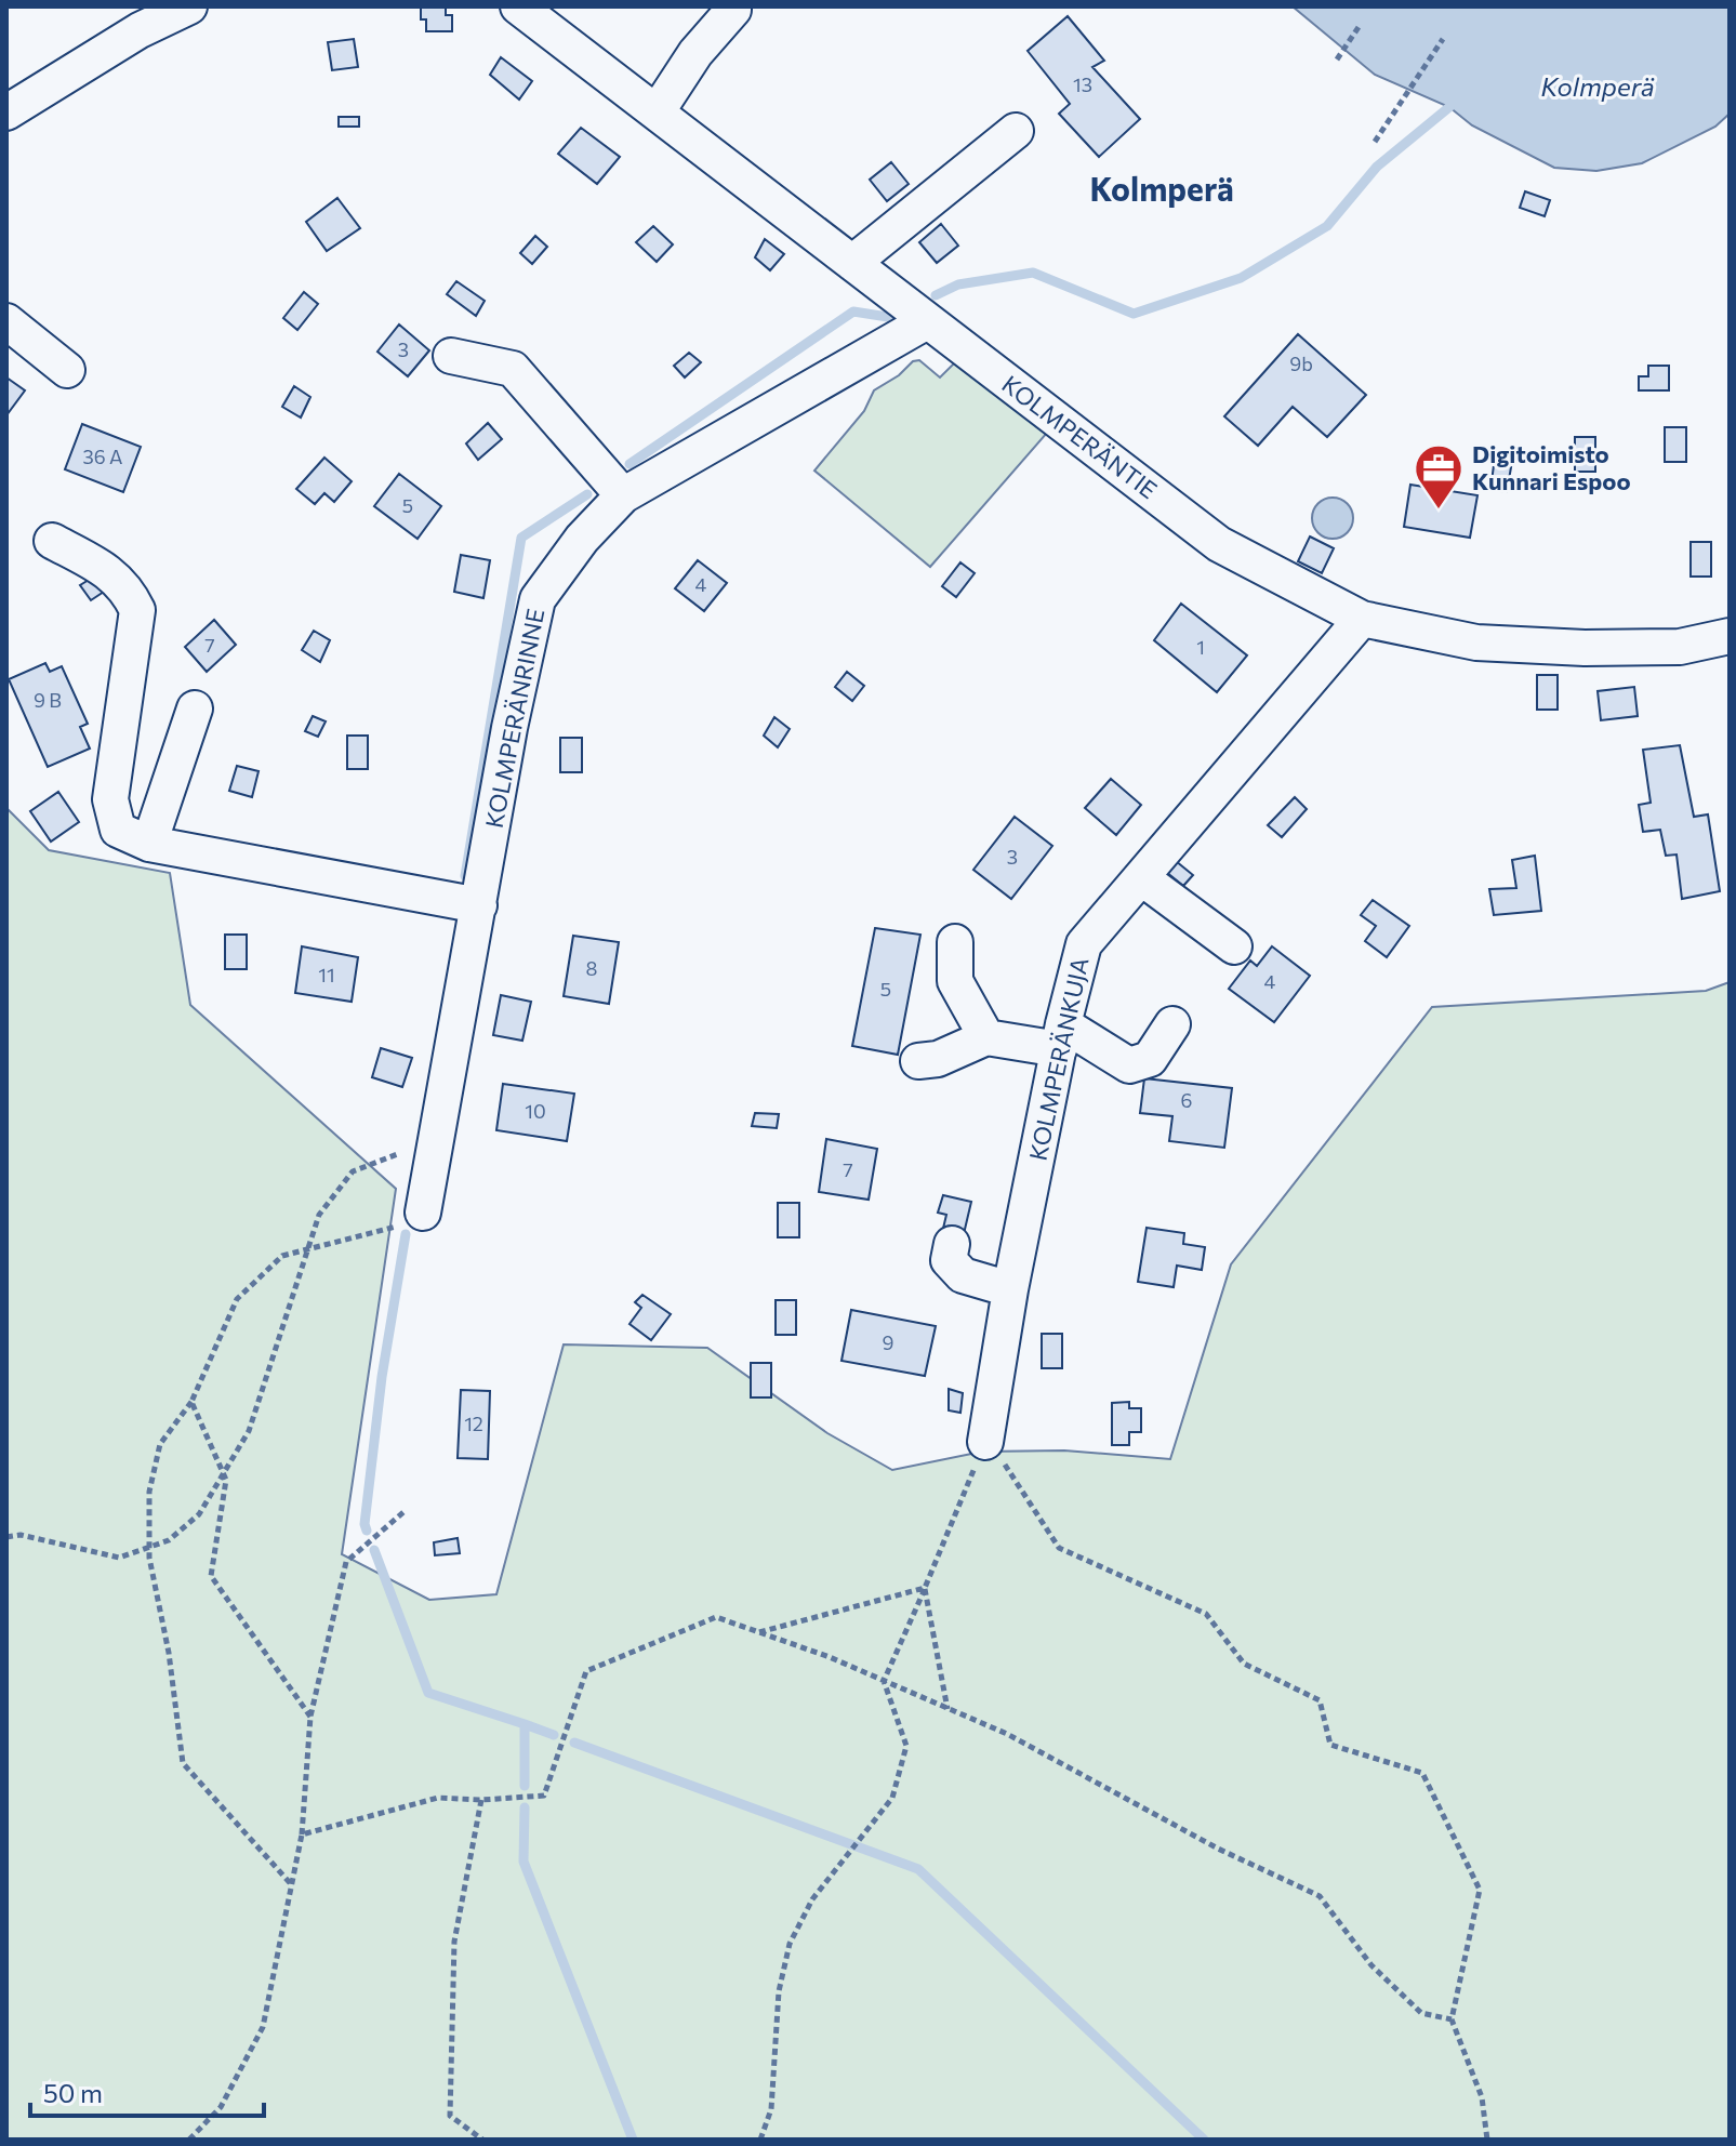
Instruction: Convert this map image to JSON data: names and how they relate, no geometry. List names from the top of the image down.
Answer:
{
  "streets": {
    "street": ["KOLMPERÄNTIE", "KOLMPERÄNRINNE", "KOLMPERÄNKUJA"]
  },
  "crossings": [
    ["KOLMPERÄNTIE", "KOLMPERÄNRINNE"],
    ["KOLMPERÄNTIE", "KOLMPERÄNKUJA"]
  ],
  "districts": ["Kolmperä"],
  "water": ["Kolmperä"],
  "places": {
    "office": ["Digitoimisto Kunnari Espoo"]
  },
  "house_numbers": [
    "13",
    "3",
    "9b",
    "36 A",
    "5",
    "4",
    "7",
    "1",
    "9 B",
    "3",
    "8",
    "11",
    "4",
    "5",
    "6",
    "10",
    "7",
    "9",
    "12"
  ],
  "scale_bar": "50 m"
}
